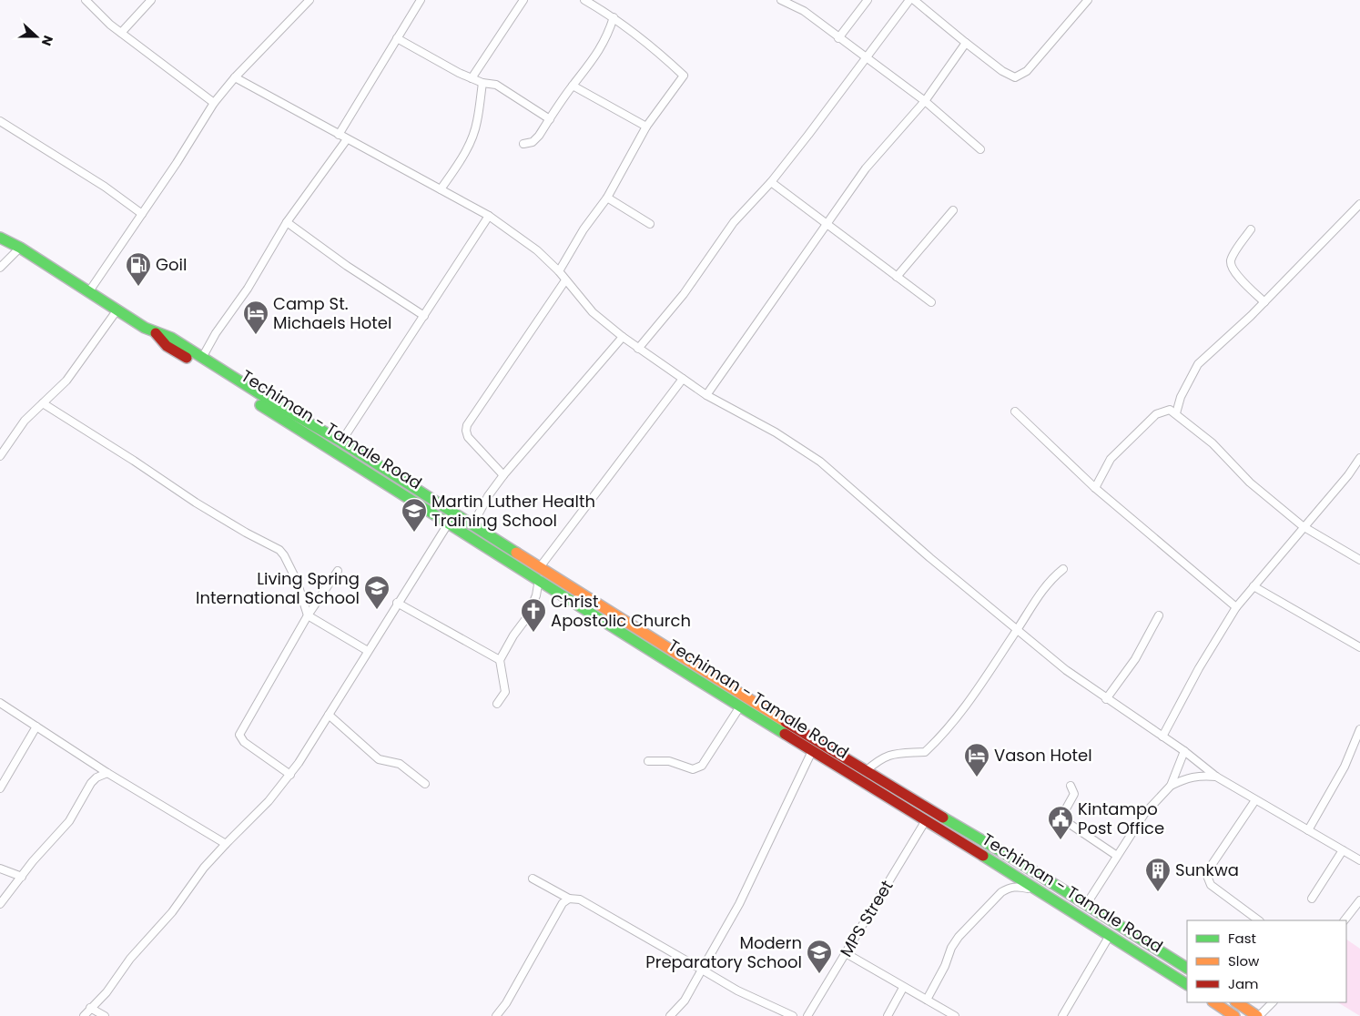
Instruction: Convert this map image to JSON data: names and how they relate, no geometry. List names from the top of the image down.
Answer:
{
  "streets": {
    "highway": ["Techiman - Tamale Road"],
    "street": ["MPS Street"]
  },
  "crossings": [
    ["Techiman - Tamale Road", "MPS Street"]
  ],
  "places": {
    "fuel station": ["Goil"],
    "hotel": ["Camp St. Michaels Hotel", "Vason Hotel"],
    "school or university": ["Martin Luther Health Training School", "Living Spring International School", "Modern Preparatory School"],
    "church": ["Christ Apostolic Church"],
    "public building": ["Kintampo Post Office"],
    "building": ["Sunkwa"]
  },
  "legend": ["Fast", "Slow", "Jam"],
  "north": "right"
}
